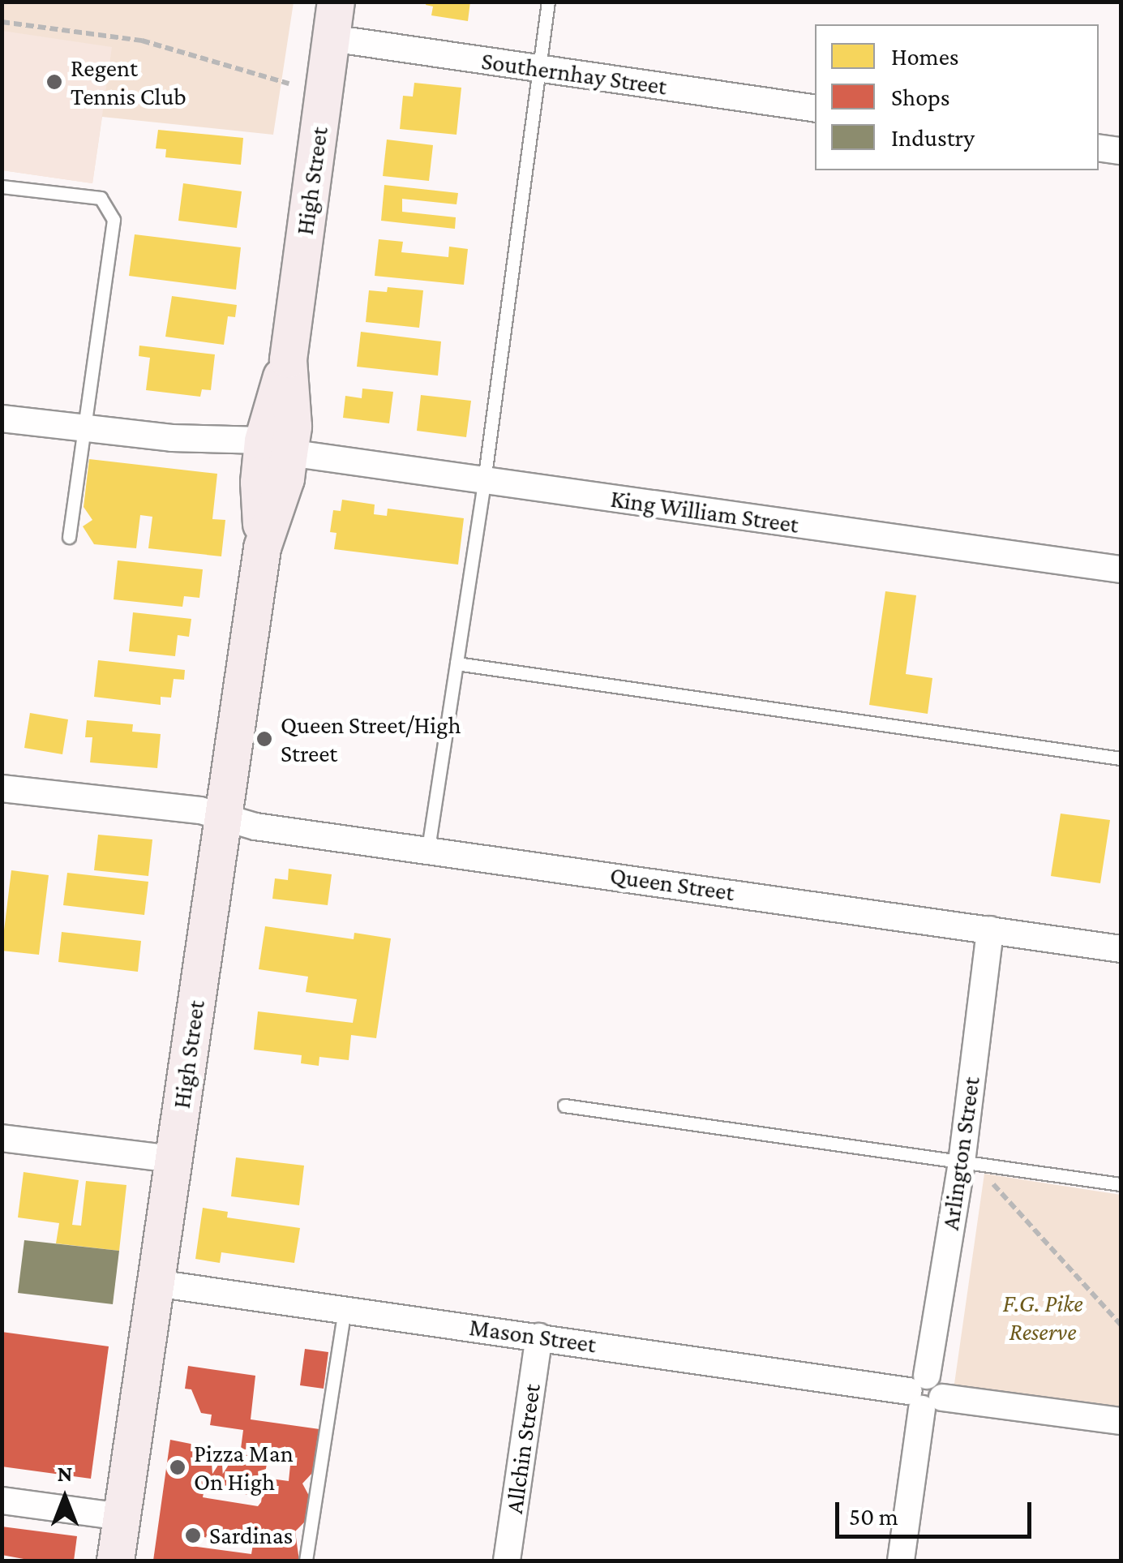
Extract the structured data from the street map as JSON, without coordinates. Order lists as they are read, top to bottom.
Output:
{
  "streets": {
    "main road": ["High Street"],
    "street": [
      "Southernhay Street",
      "King William Street",
      "Queen Street",
      "Arlington Street",
      "Mason Street",
      "Allchin Street"
    ]
  },
  "crossings": [
    ["Southernhay Street", "High Street"],
    ["High Street", "King William Street"],
    ["High Street", "Queen Street"],
    ["High Street", "Mason Street"],
    ["Queen Street", "Arlington Street"],
    ["Arlington Street", "Mason Street"],
    ["Mason Street", "Allchin Street"]
  ],
  "parks": ["F.G. Pike Reserve"],
  "places": [
    "Regent Tennis Club",
    "Queen Street/High Street",
    "Pizza Man On High",
    "Sardinas"
  ],
  "legend": ["Homes", "Shops", "Industry"],
  "scale_bar": "50 m",
  "north": "top"
}
